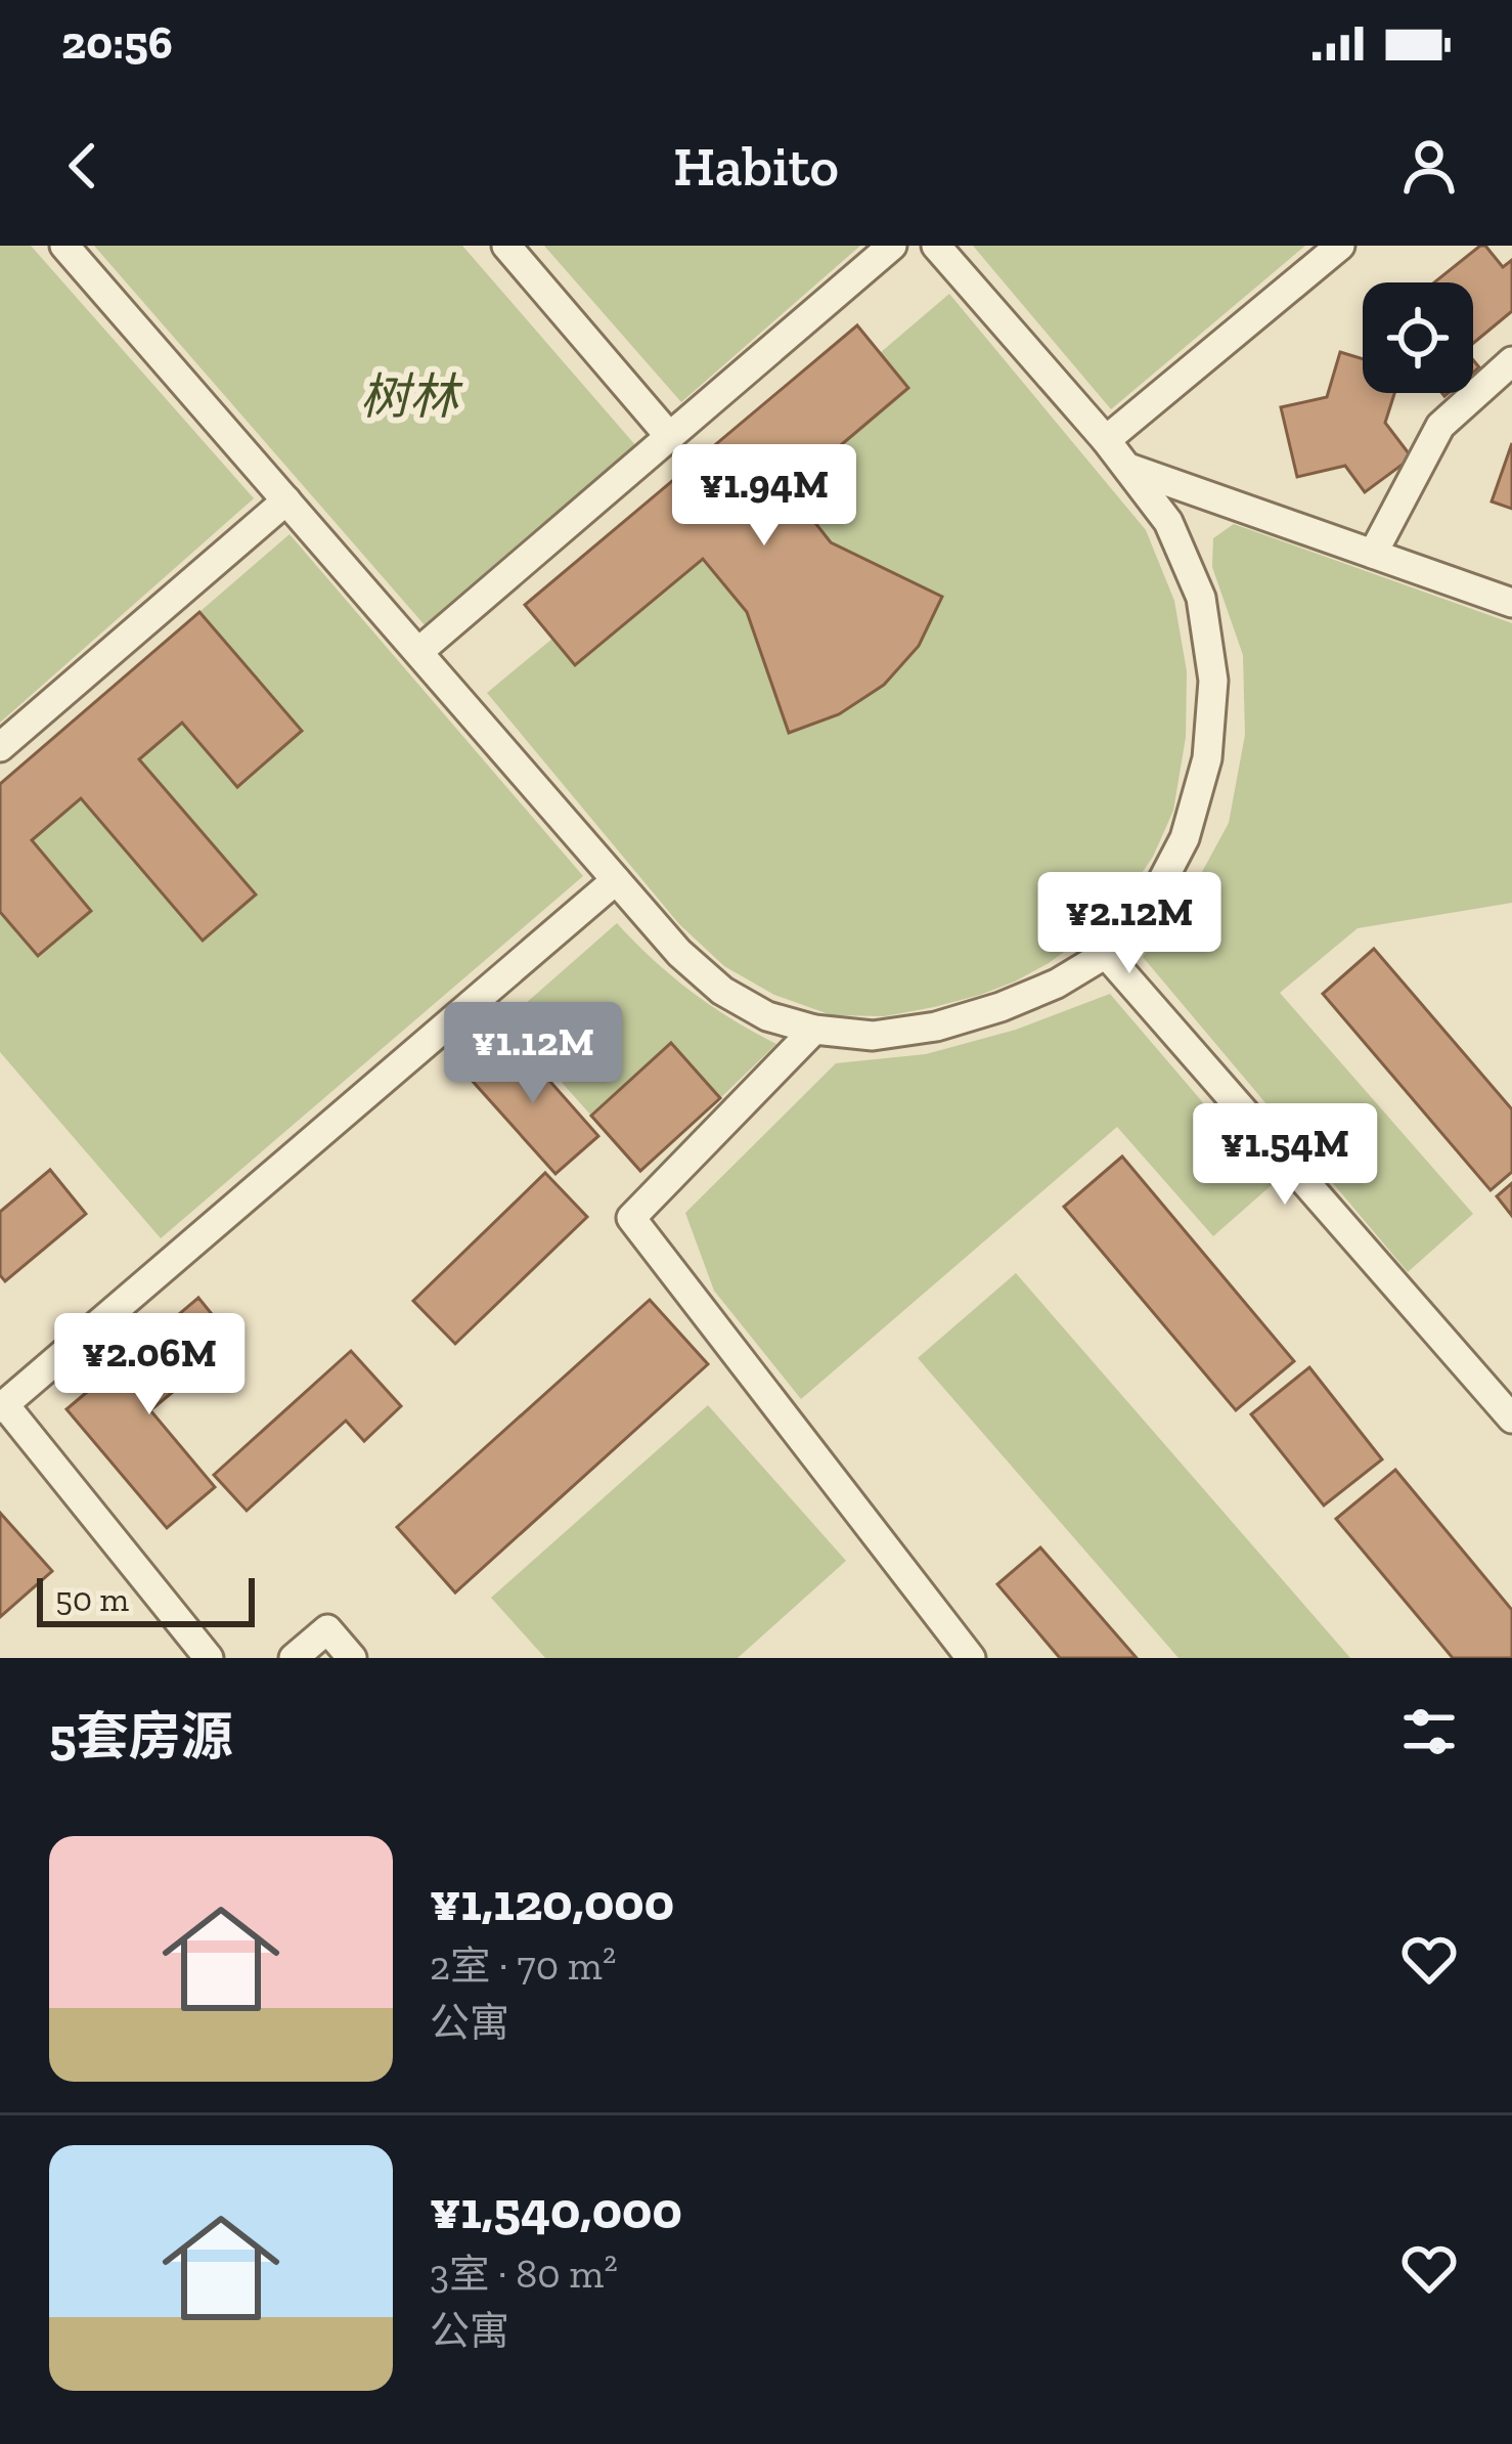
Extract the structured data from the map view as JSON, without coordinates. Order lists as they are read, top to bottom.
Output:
{
  "parks": ["树林"],
  "scale_bar": "50 m",
  "page": {
    "status": "20:56",
    "header": "Habito",
    "price": [
      "¥1.94M",
      "¥2.12M",
      "¥1.12M",
      "¥1.54M",
      "¥2.06M"
    ],
    "scale": "50 m",
    "heading": "5套房源",
    "list": [
      {
        "name": "¥1,120,000",
        "note": "2室 · 70 m² · 公寓"
      },
      {
        "name": "¥1,540,000",
        "note": "3室 · 80 m² · 公寓"
      }
    ]
  }
}
